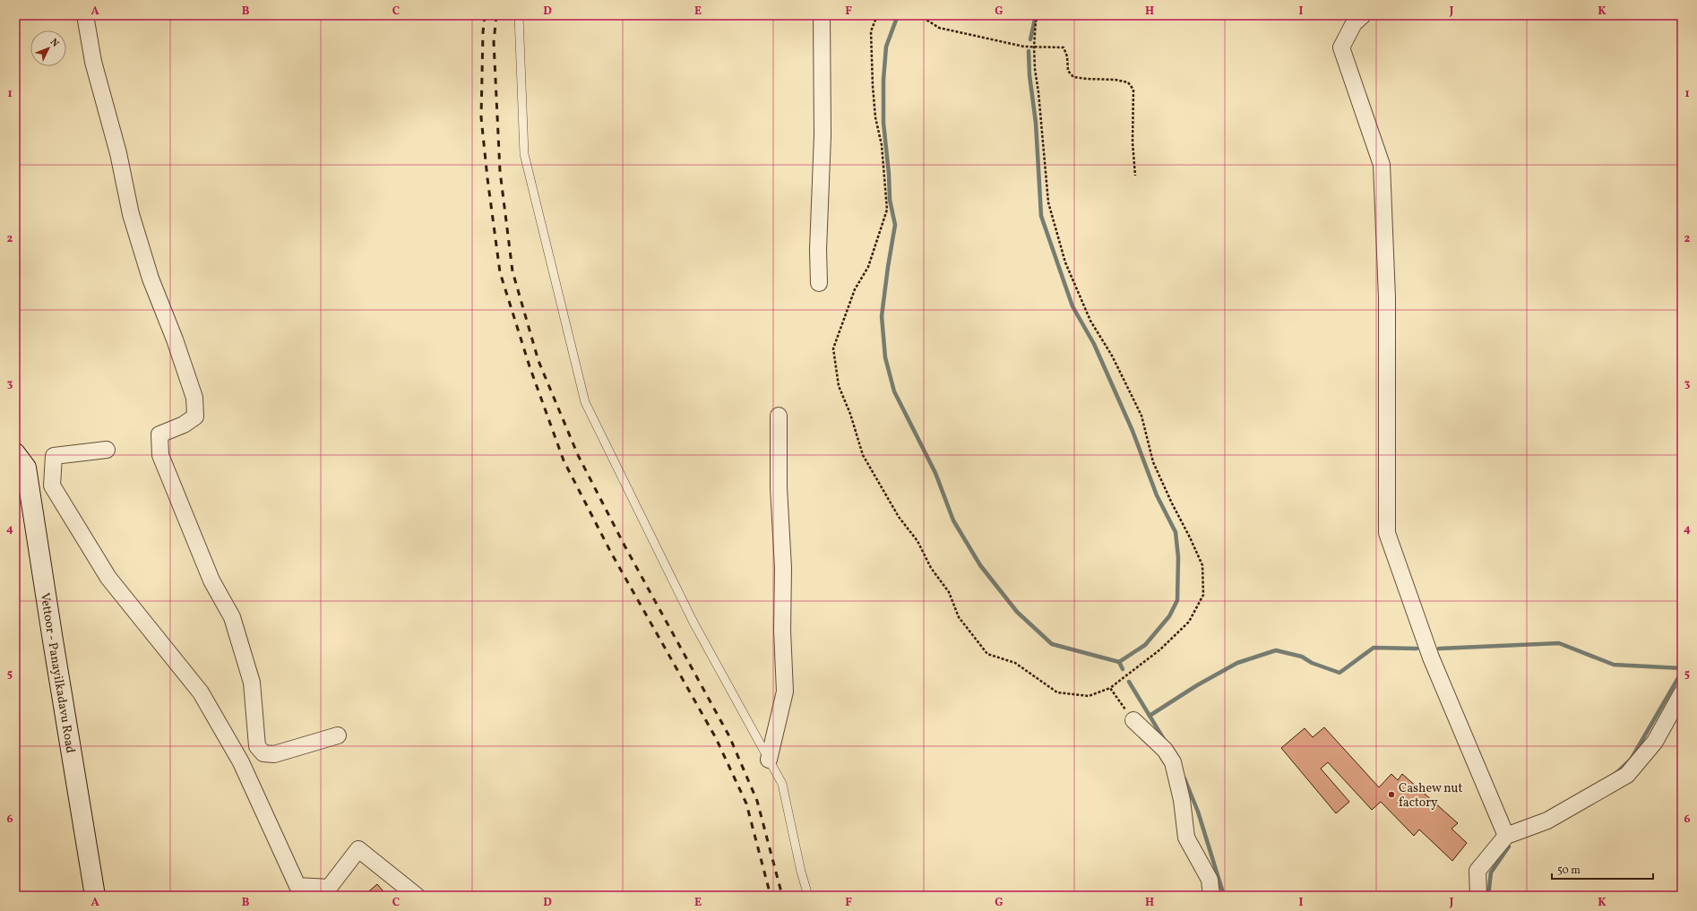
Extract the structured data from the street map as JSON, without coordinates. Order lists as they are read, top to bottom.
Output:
{
  "streets": {
    "main road": ["Vettoor - Panayilkadavu Road"]
  },
  "places": ["Cashew nut factory"],
  "scale_bar": "50 m",
  "north": "top right",
  "grid": {
    "columns": [
      "A",
      "B",
      "C",
      "D",
      "E",
      "F",
      "G",
      "H",
      "I",
      "J",
      "K"
    ],
    "rows": [
      "1",
      "2",
      "3",
      "4",
      "5",
      "6"
    ]
  }
}
